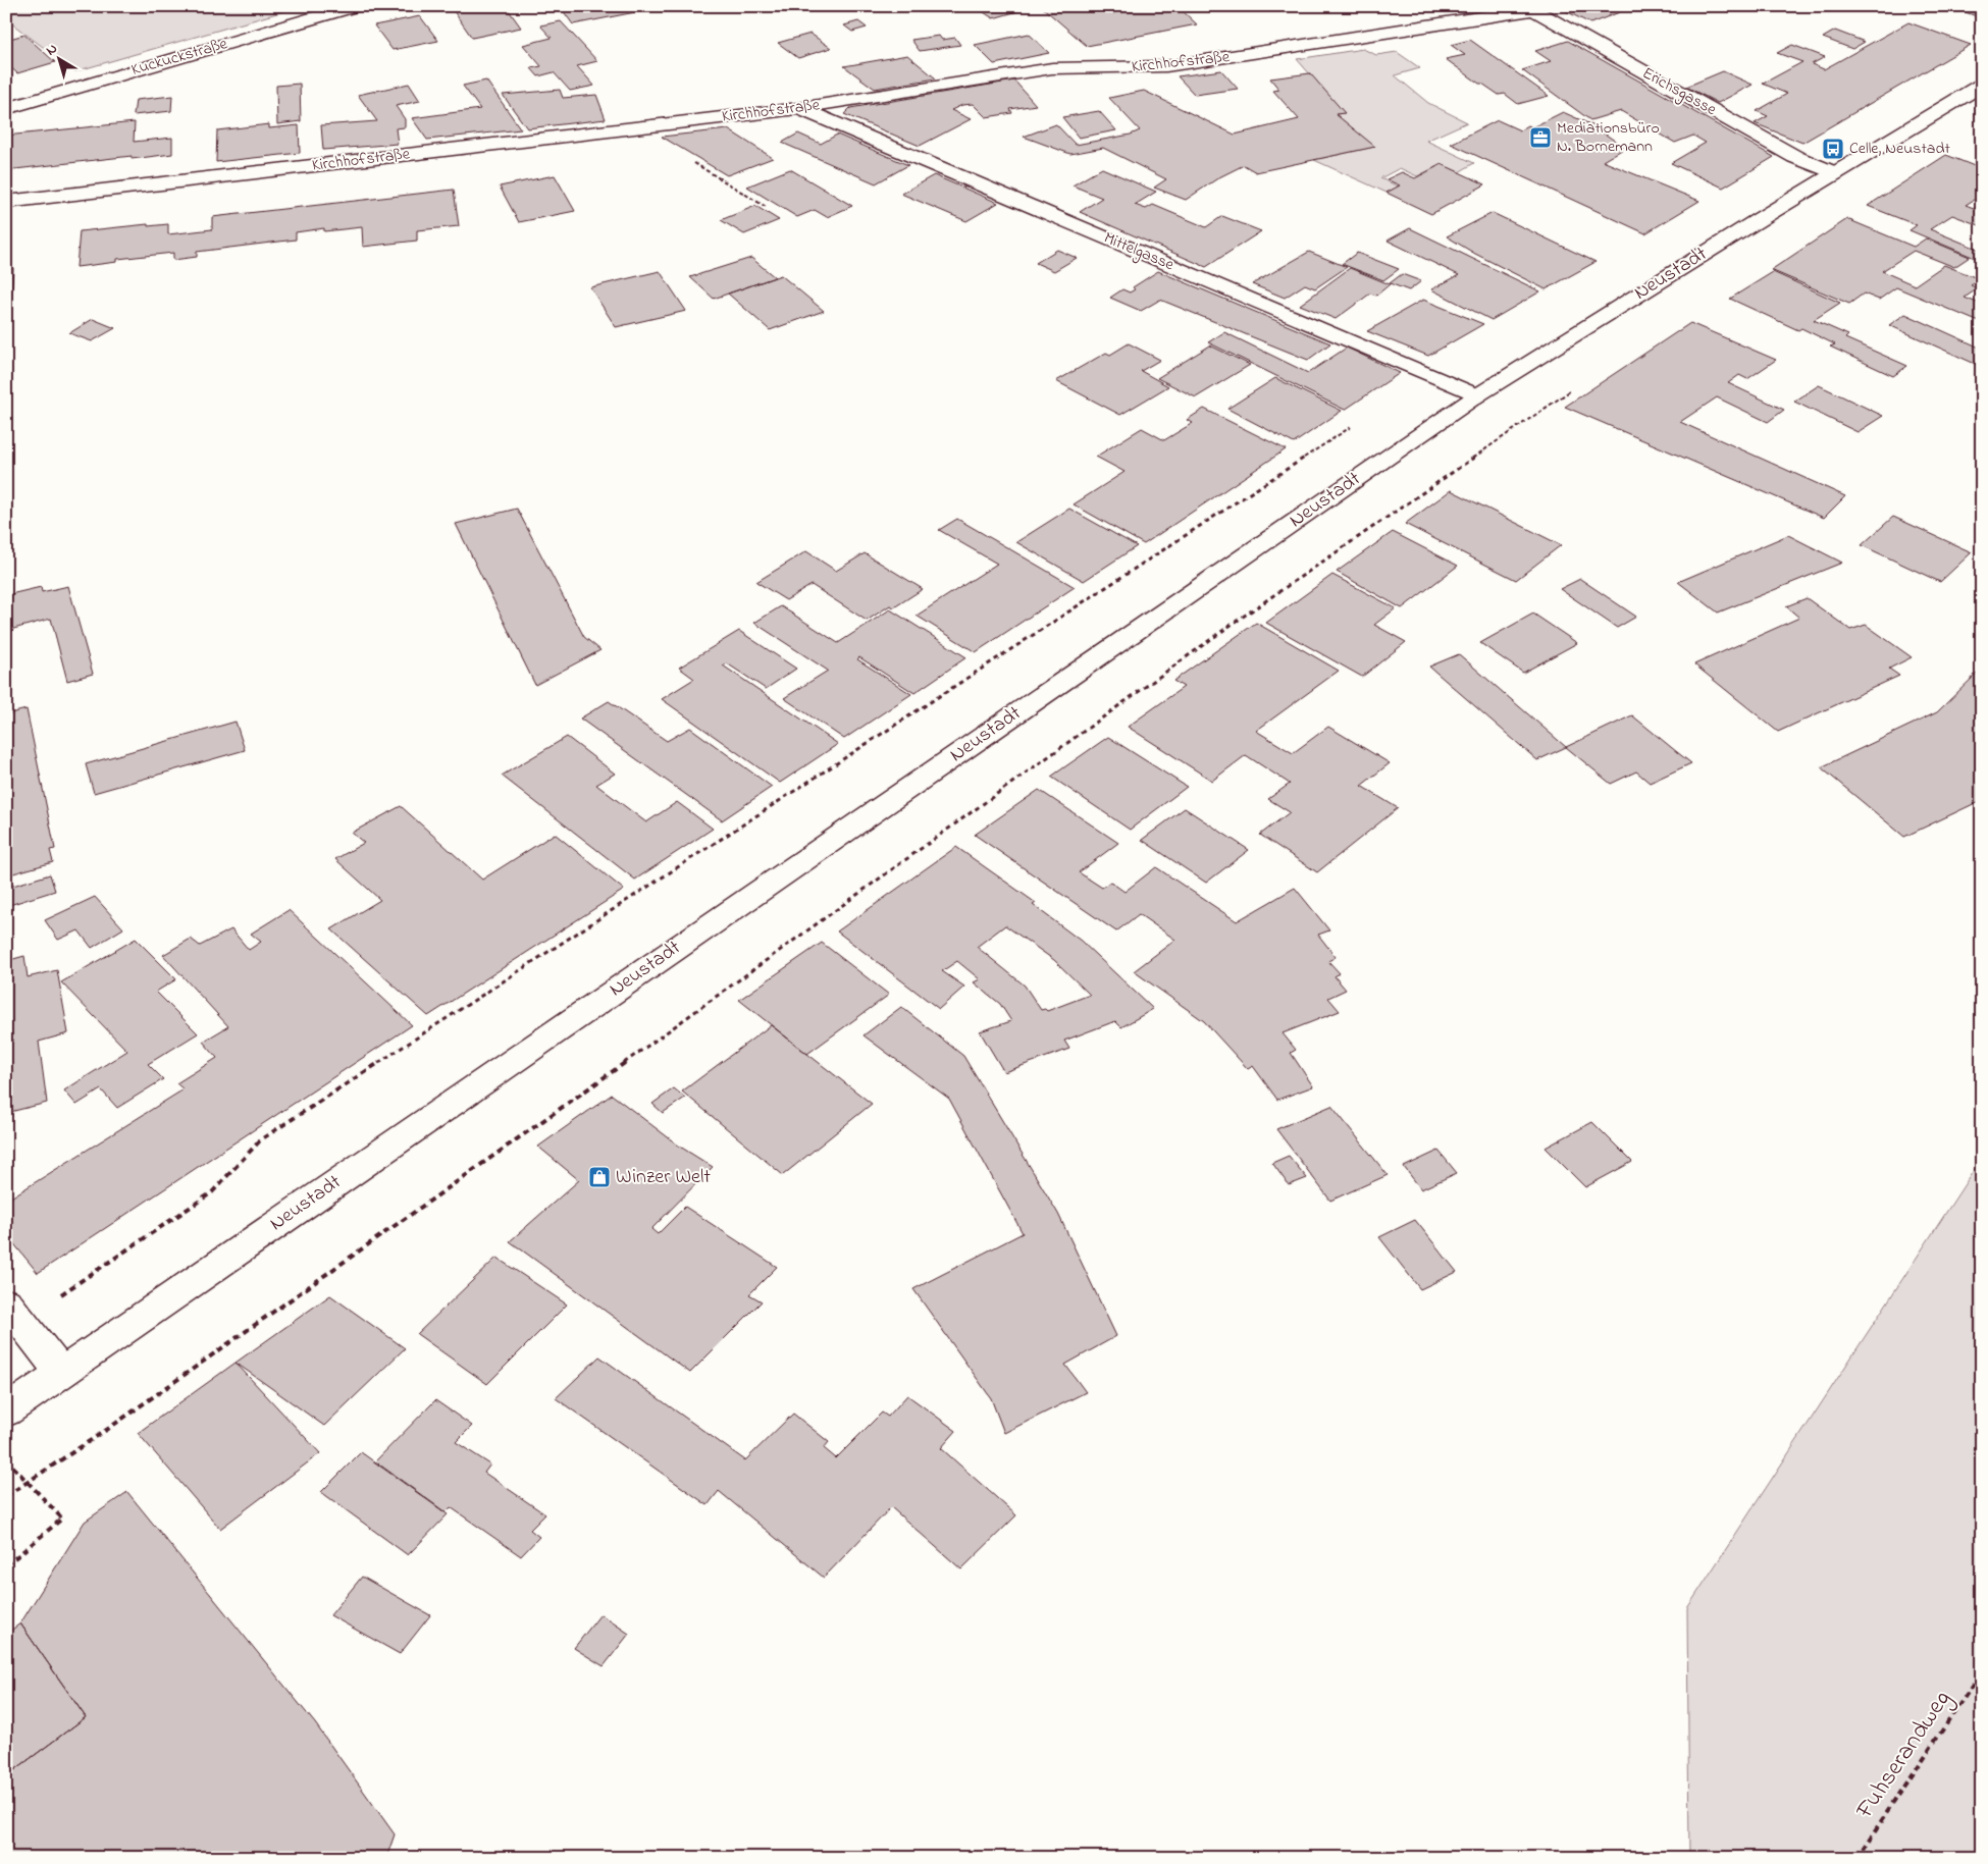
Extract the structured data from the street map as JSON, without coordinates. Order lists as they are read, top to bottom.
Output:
{
  "streets": {
    "street": [
      "Kuckuckstraße",
      "Kirchhofstraße",
      "Erichsgasse",
      "Mittelgasse",
      "Neustadt"
    ],
    "path": ["Fuhserandweg"]
  },
  "crossings": [
    ["Kirchhofstraße", "Erichsgasse"],
    ["Kirchhofstraße", "Mittelgasse"],
    ["Erichsgasse", "Neustadt"],
    ["Mittelgasse", "Neustadt"]
  ],
  "places": {
    "office": ["Mediationsbüro N. Bornemann"],
    "bus stop": ["Celle, Neustadt"],
    "shop": ["Winzer Welt"]
  },
  "north": "top left"
}
